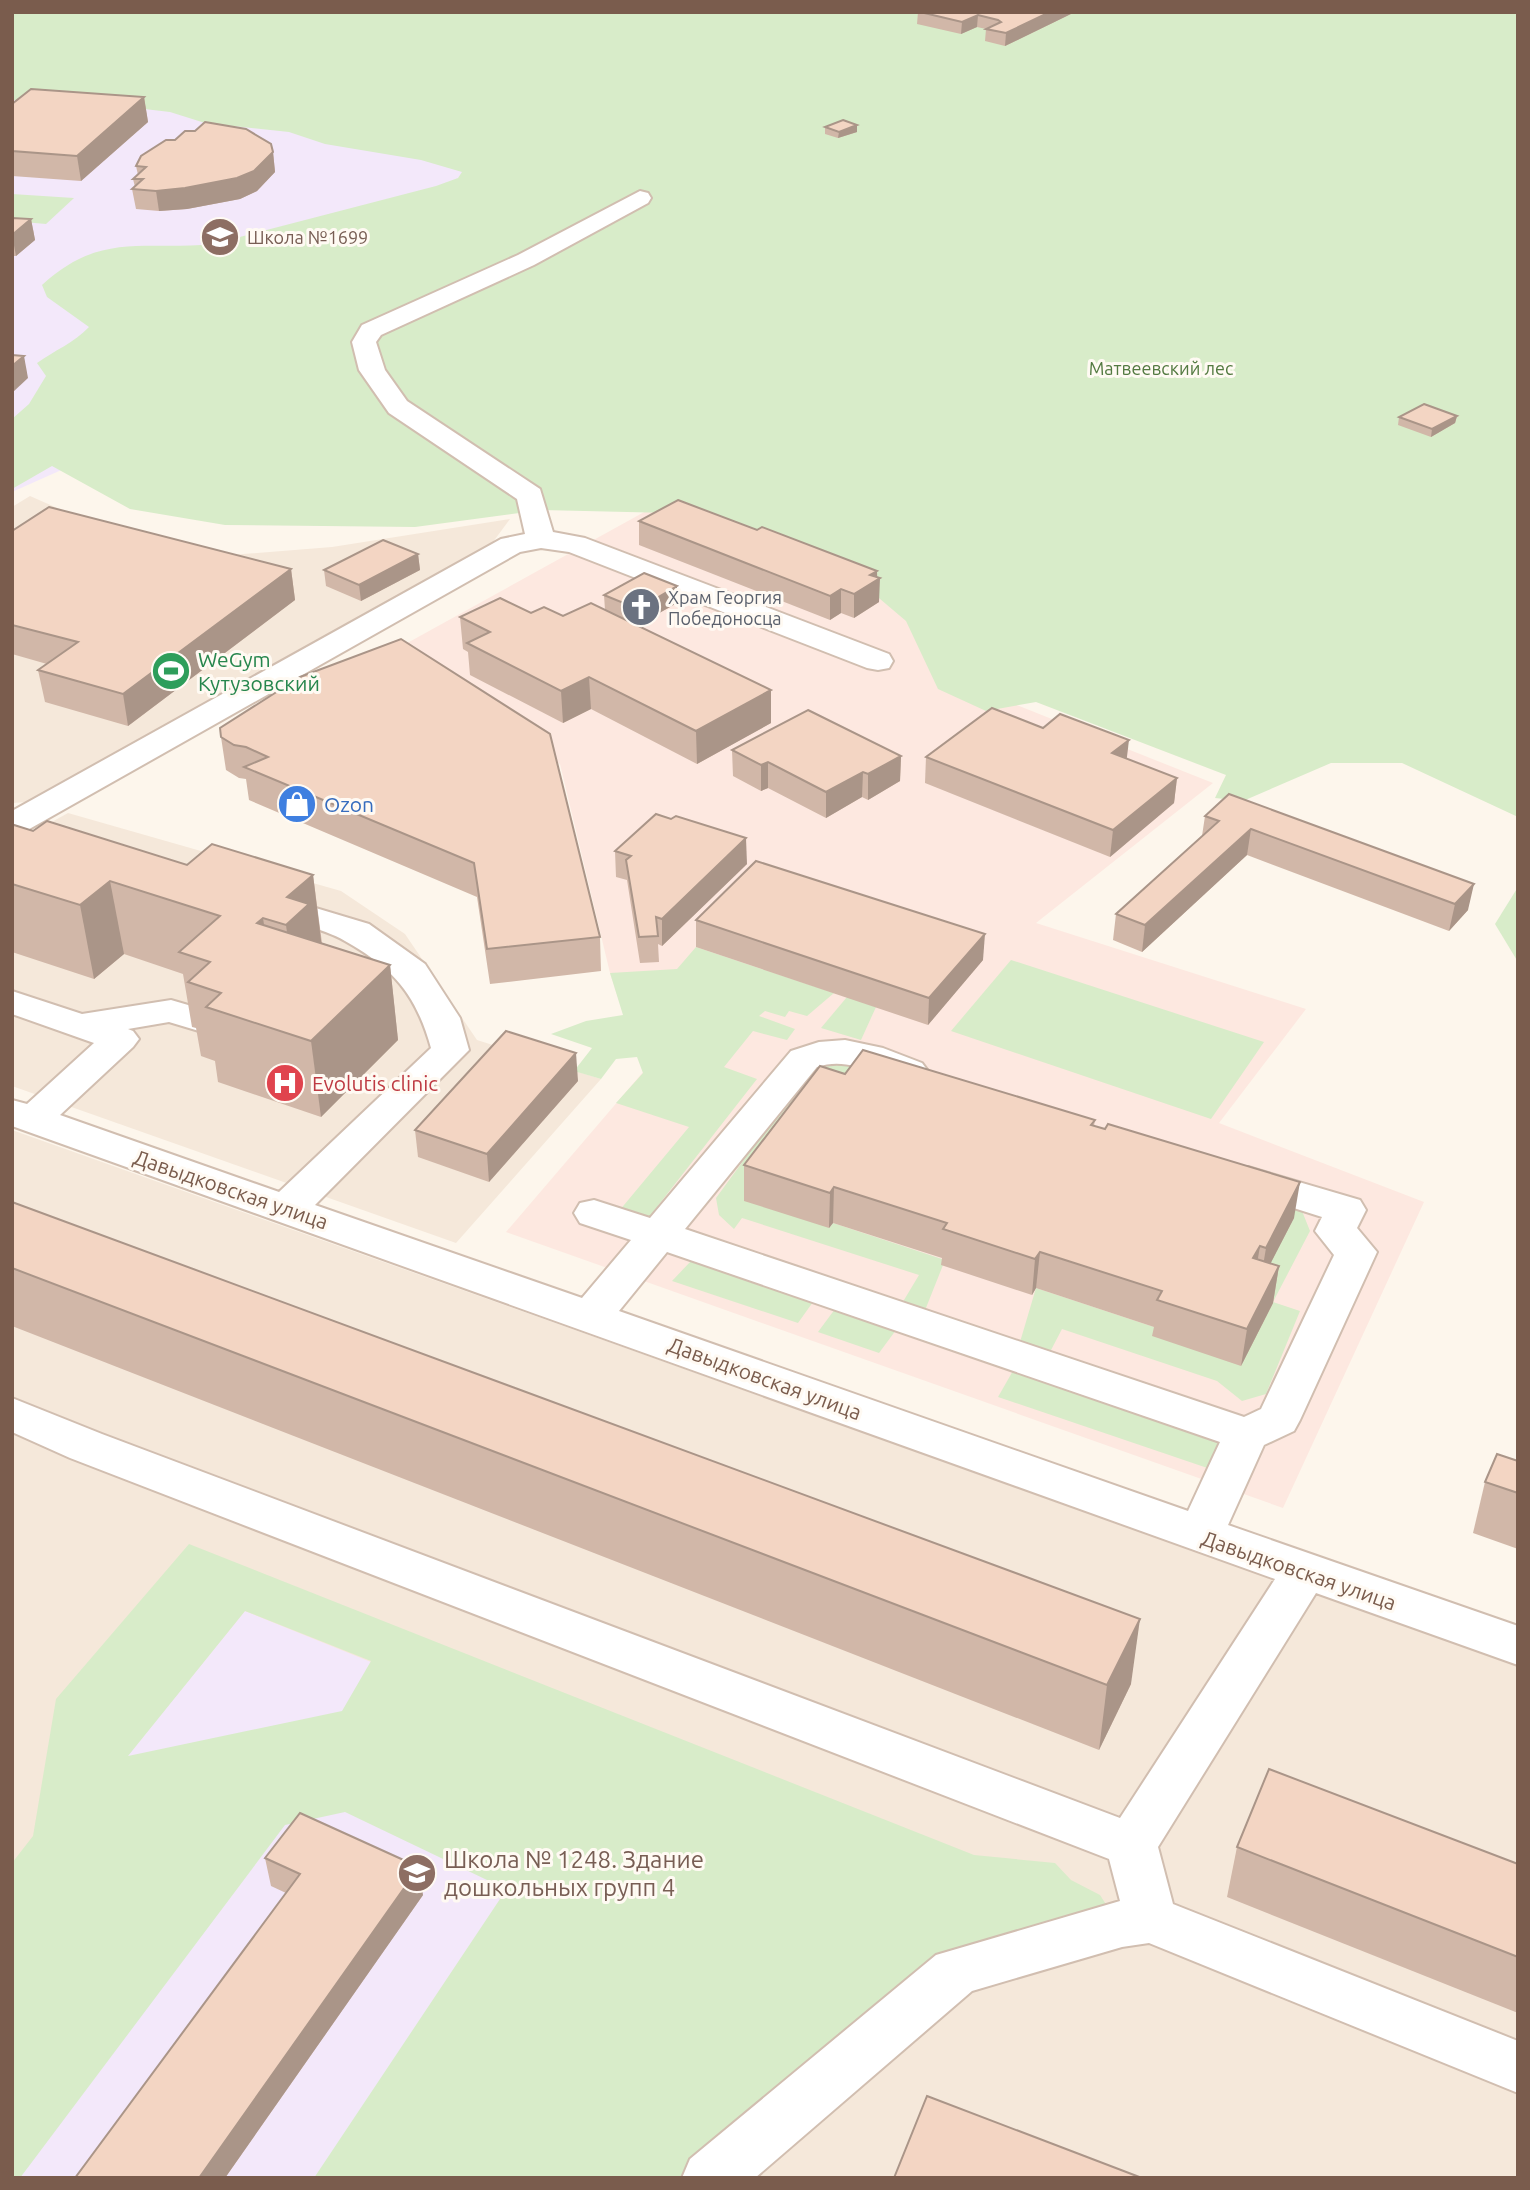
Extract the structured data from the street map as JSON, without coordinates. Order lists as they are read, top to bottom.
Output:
{
  "streets": {
    "street": ["Давыдковская улица"]
  },
  "parks": ["Матвеевский лес"],
  "places": {
    "school or university": ["Школа №1699", "Школа № 1248. Здание дошкольных групп 4"],
    "church": ["Храм Георгия Победоносца"],
    "sports": ["WeGym Кутузовский"],
    "shop": ["Ozon"],
    "hospital": ["Evolutis clinic"]
  }
}
